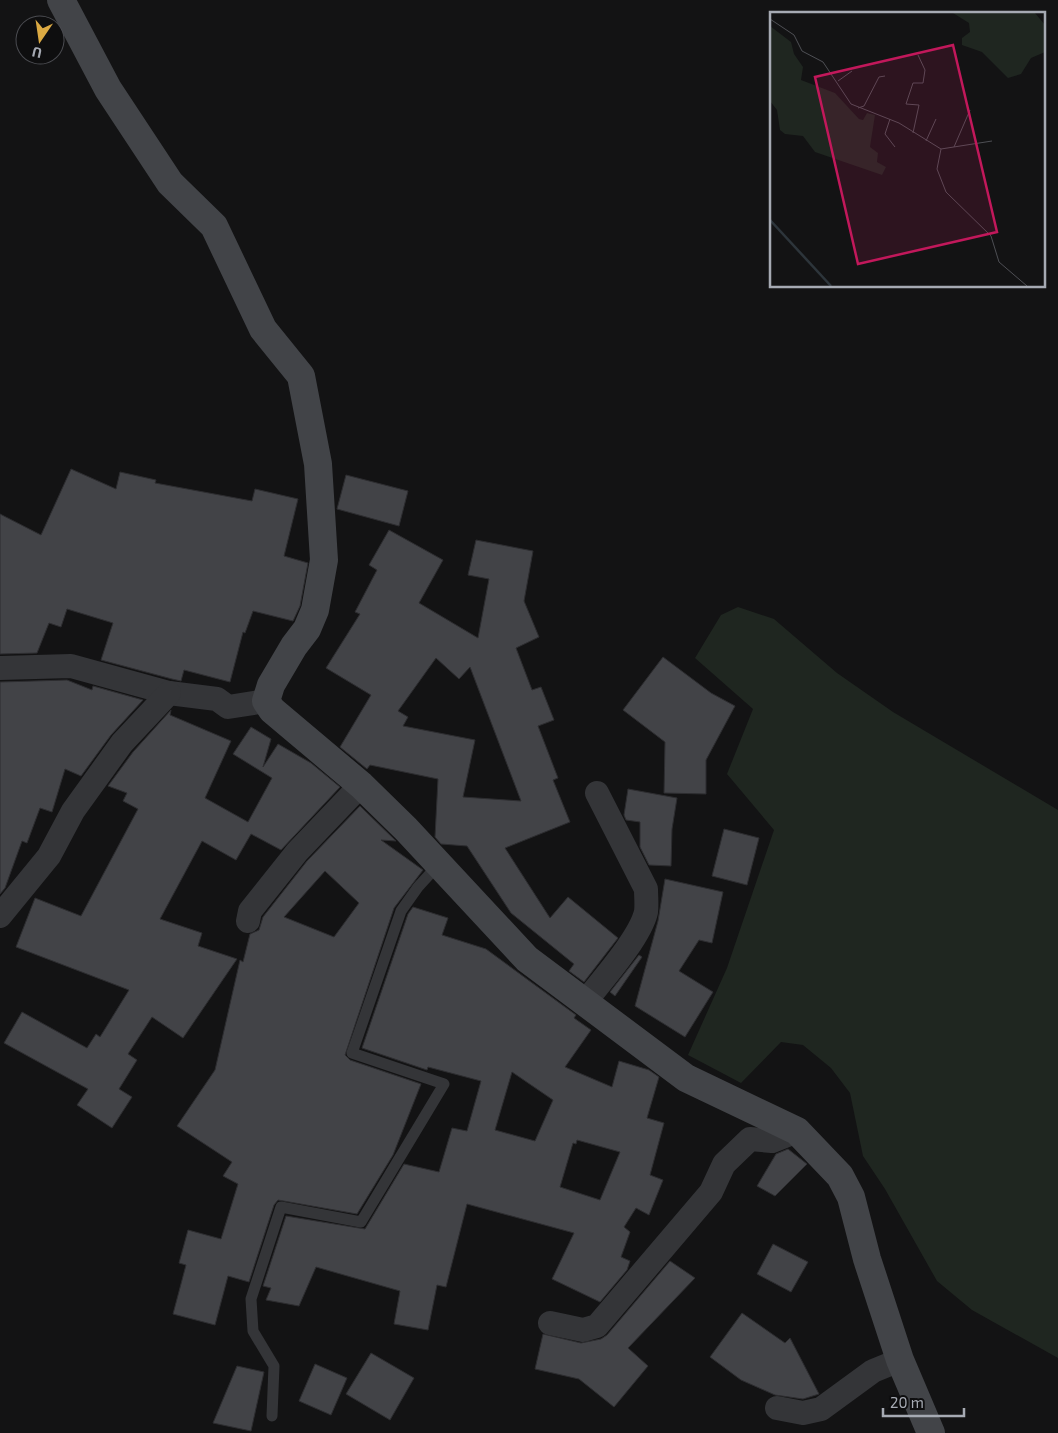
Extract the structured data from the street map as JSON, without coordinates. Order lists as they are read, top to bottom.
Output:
{
  "scale_bar": "20 m",
  "north": "bottom"
}
